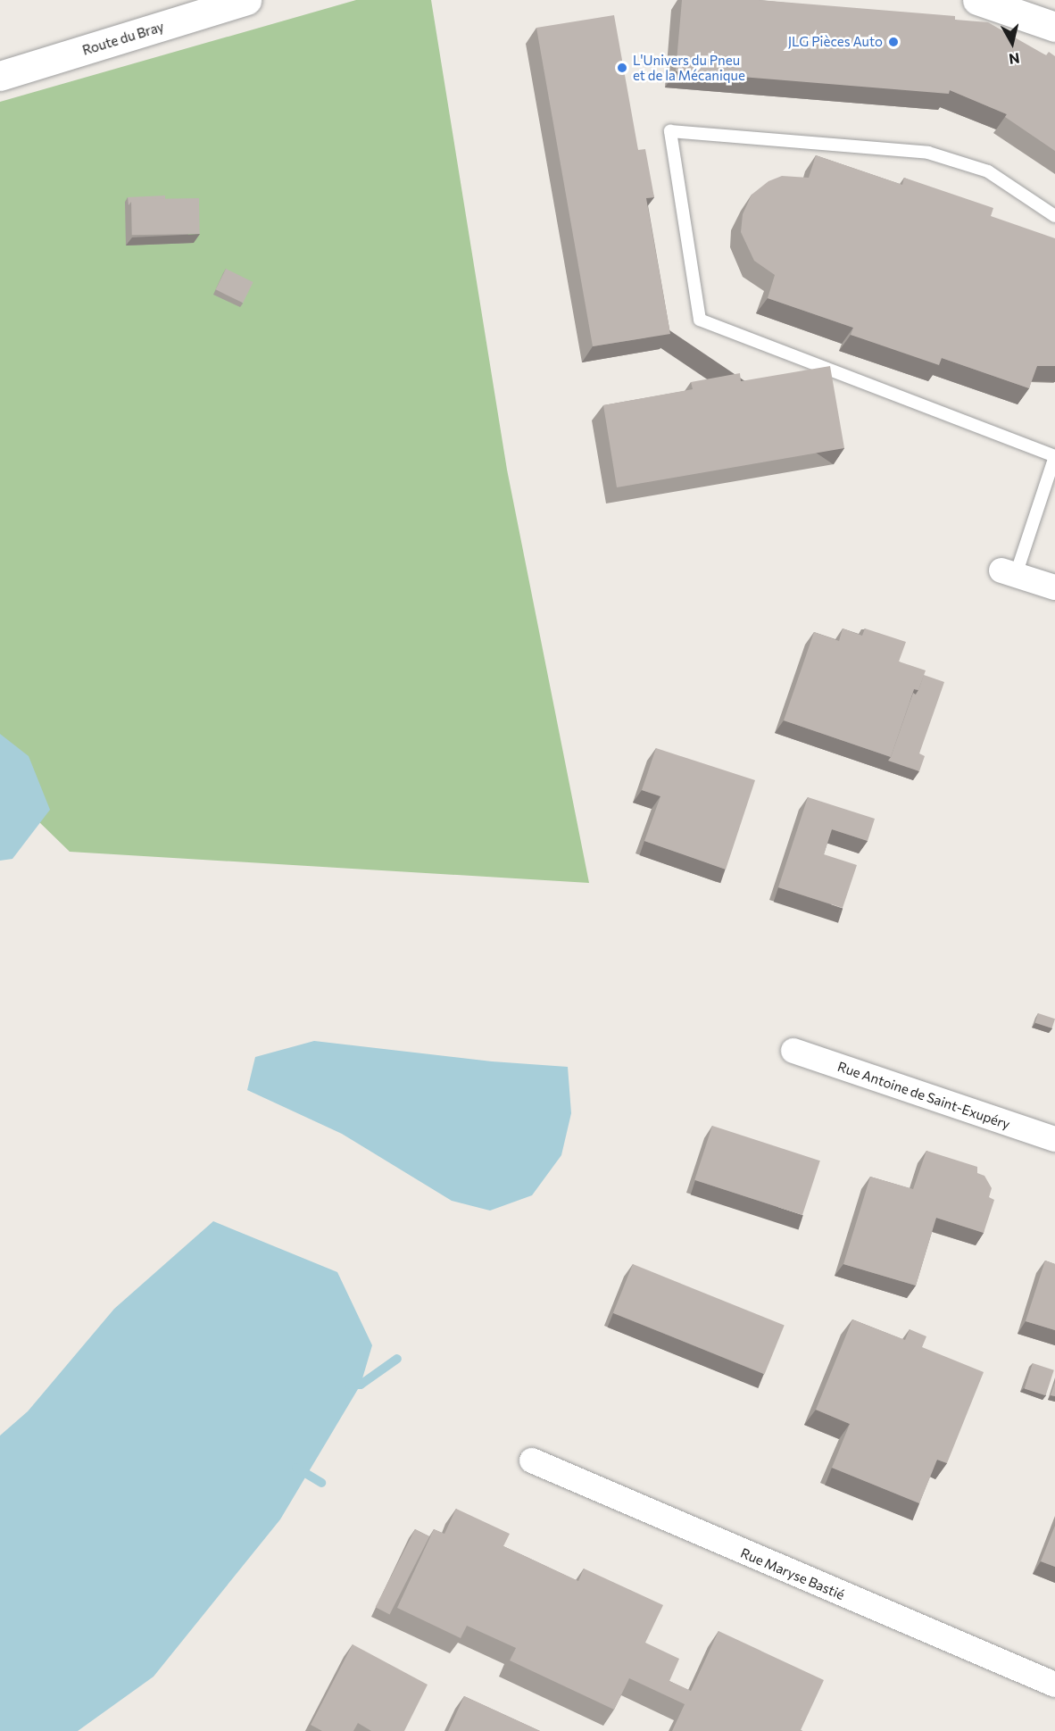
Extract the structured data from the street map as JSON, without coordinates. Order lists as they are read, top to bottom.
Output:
{
  "streets": {
    "street": ["Route du Bray", "Rue Antoine de Saint-Exupéry", "Rue Maryse Bastié"]
  },
  "places": ["JLG Pièces Auto", "L'Univers du Pneu et de la Mécanique"],
  "north": "bottom"
}
